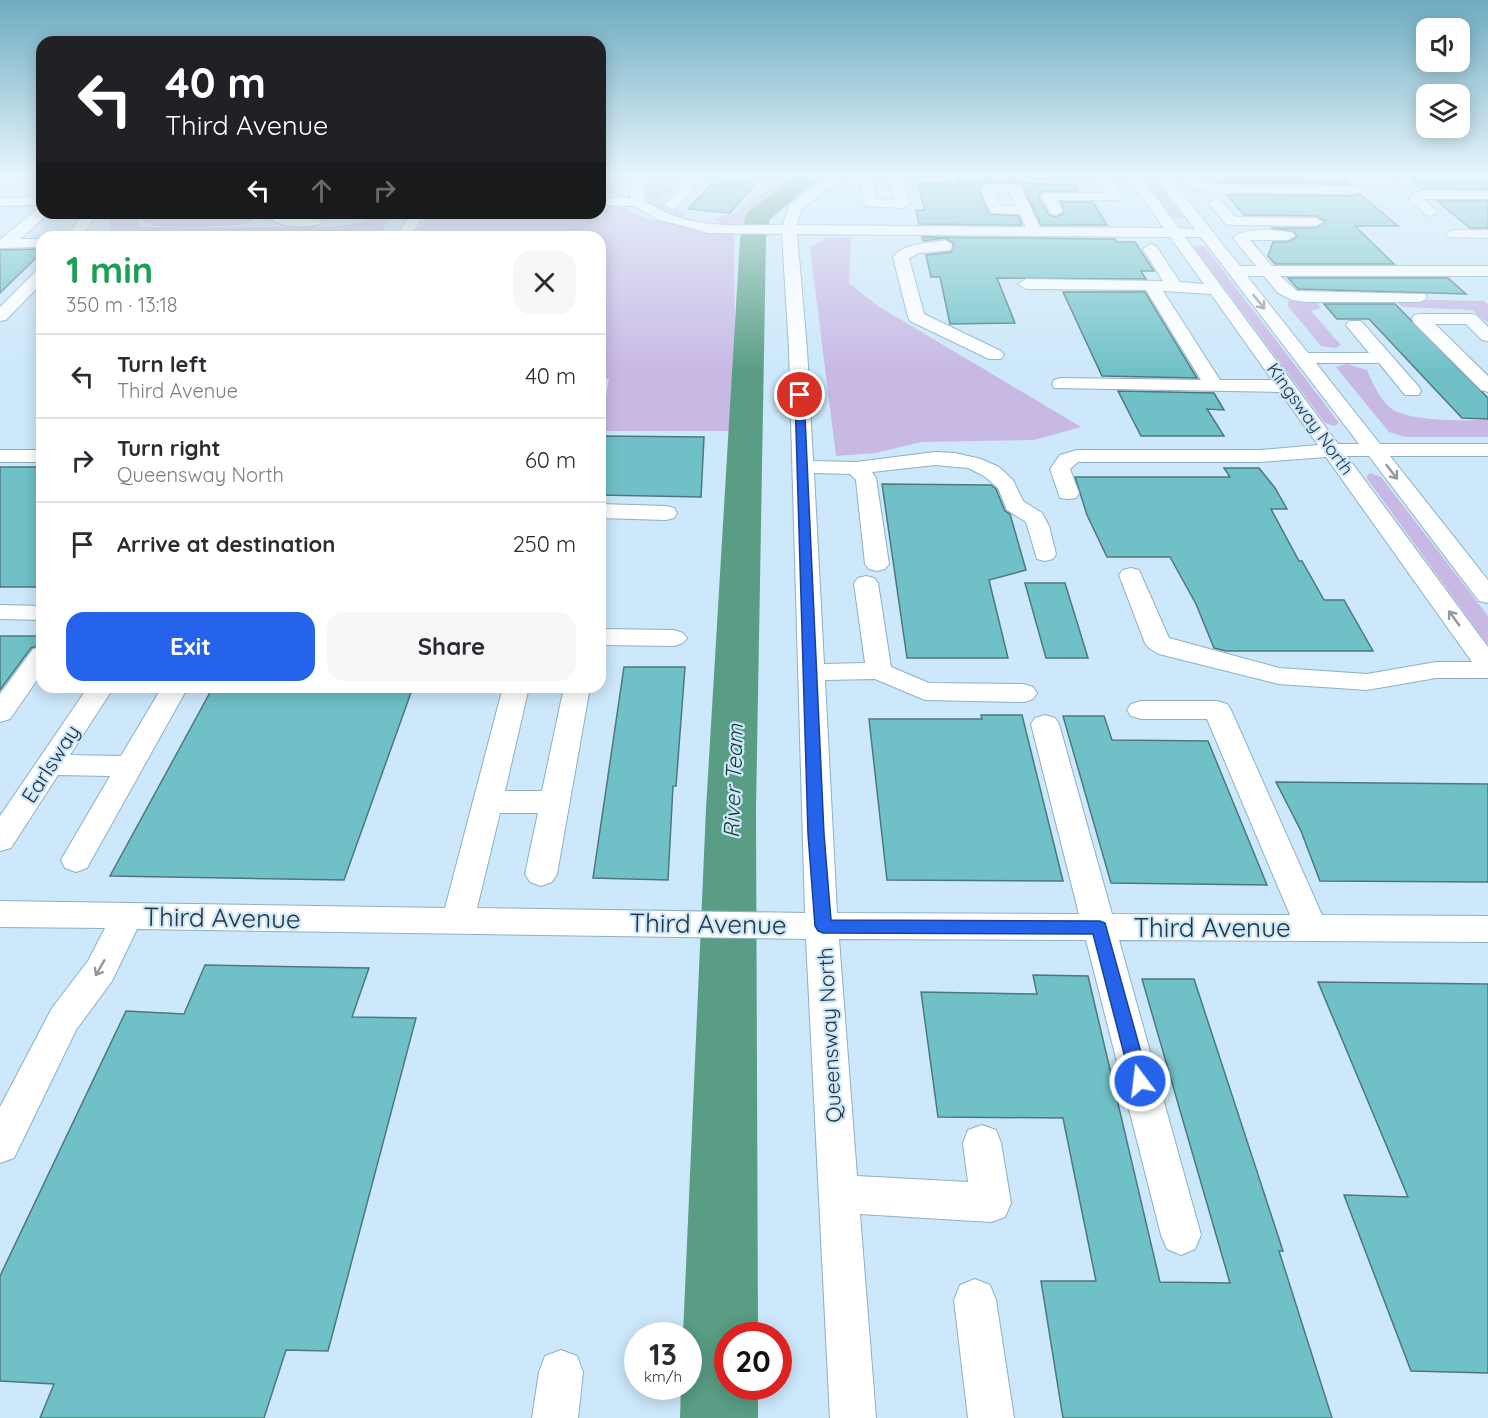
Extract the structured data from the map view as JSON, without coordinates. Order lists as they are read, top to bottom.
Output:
{
  "streets": {
    "street": [
      "Kingsway North",
      "Earlsway",
      "Third Avenue",
      "Queensway North"
    ]
  },
  "crossings": [
    ["Third Avenue", "Queensway North"]
  ],
  "water": ["River Team"],
  "page": {
    "turn": ["40 m", "Third Avenue"],
    "heading": ["1 min", "350 m · 13:18"],
    "list": [
      {
        "name": "Turn left",
        "note": "Third Avenue",
        "value": "40 m"
      },
      {
        "name": "Turn right",
        "note": "Queensway North",
        "value": "60 m"
      },
      {
        "name": "Arrive at destination",
        "value": "250 m"
      }
    ],
    "buttons": ["Exit", "Share"],
    "speed": "13 km/h",
    "limit": "20"
  }
}
